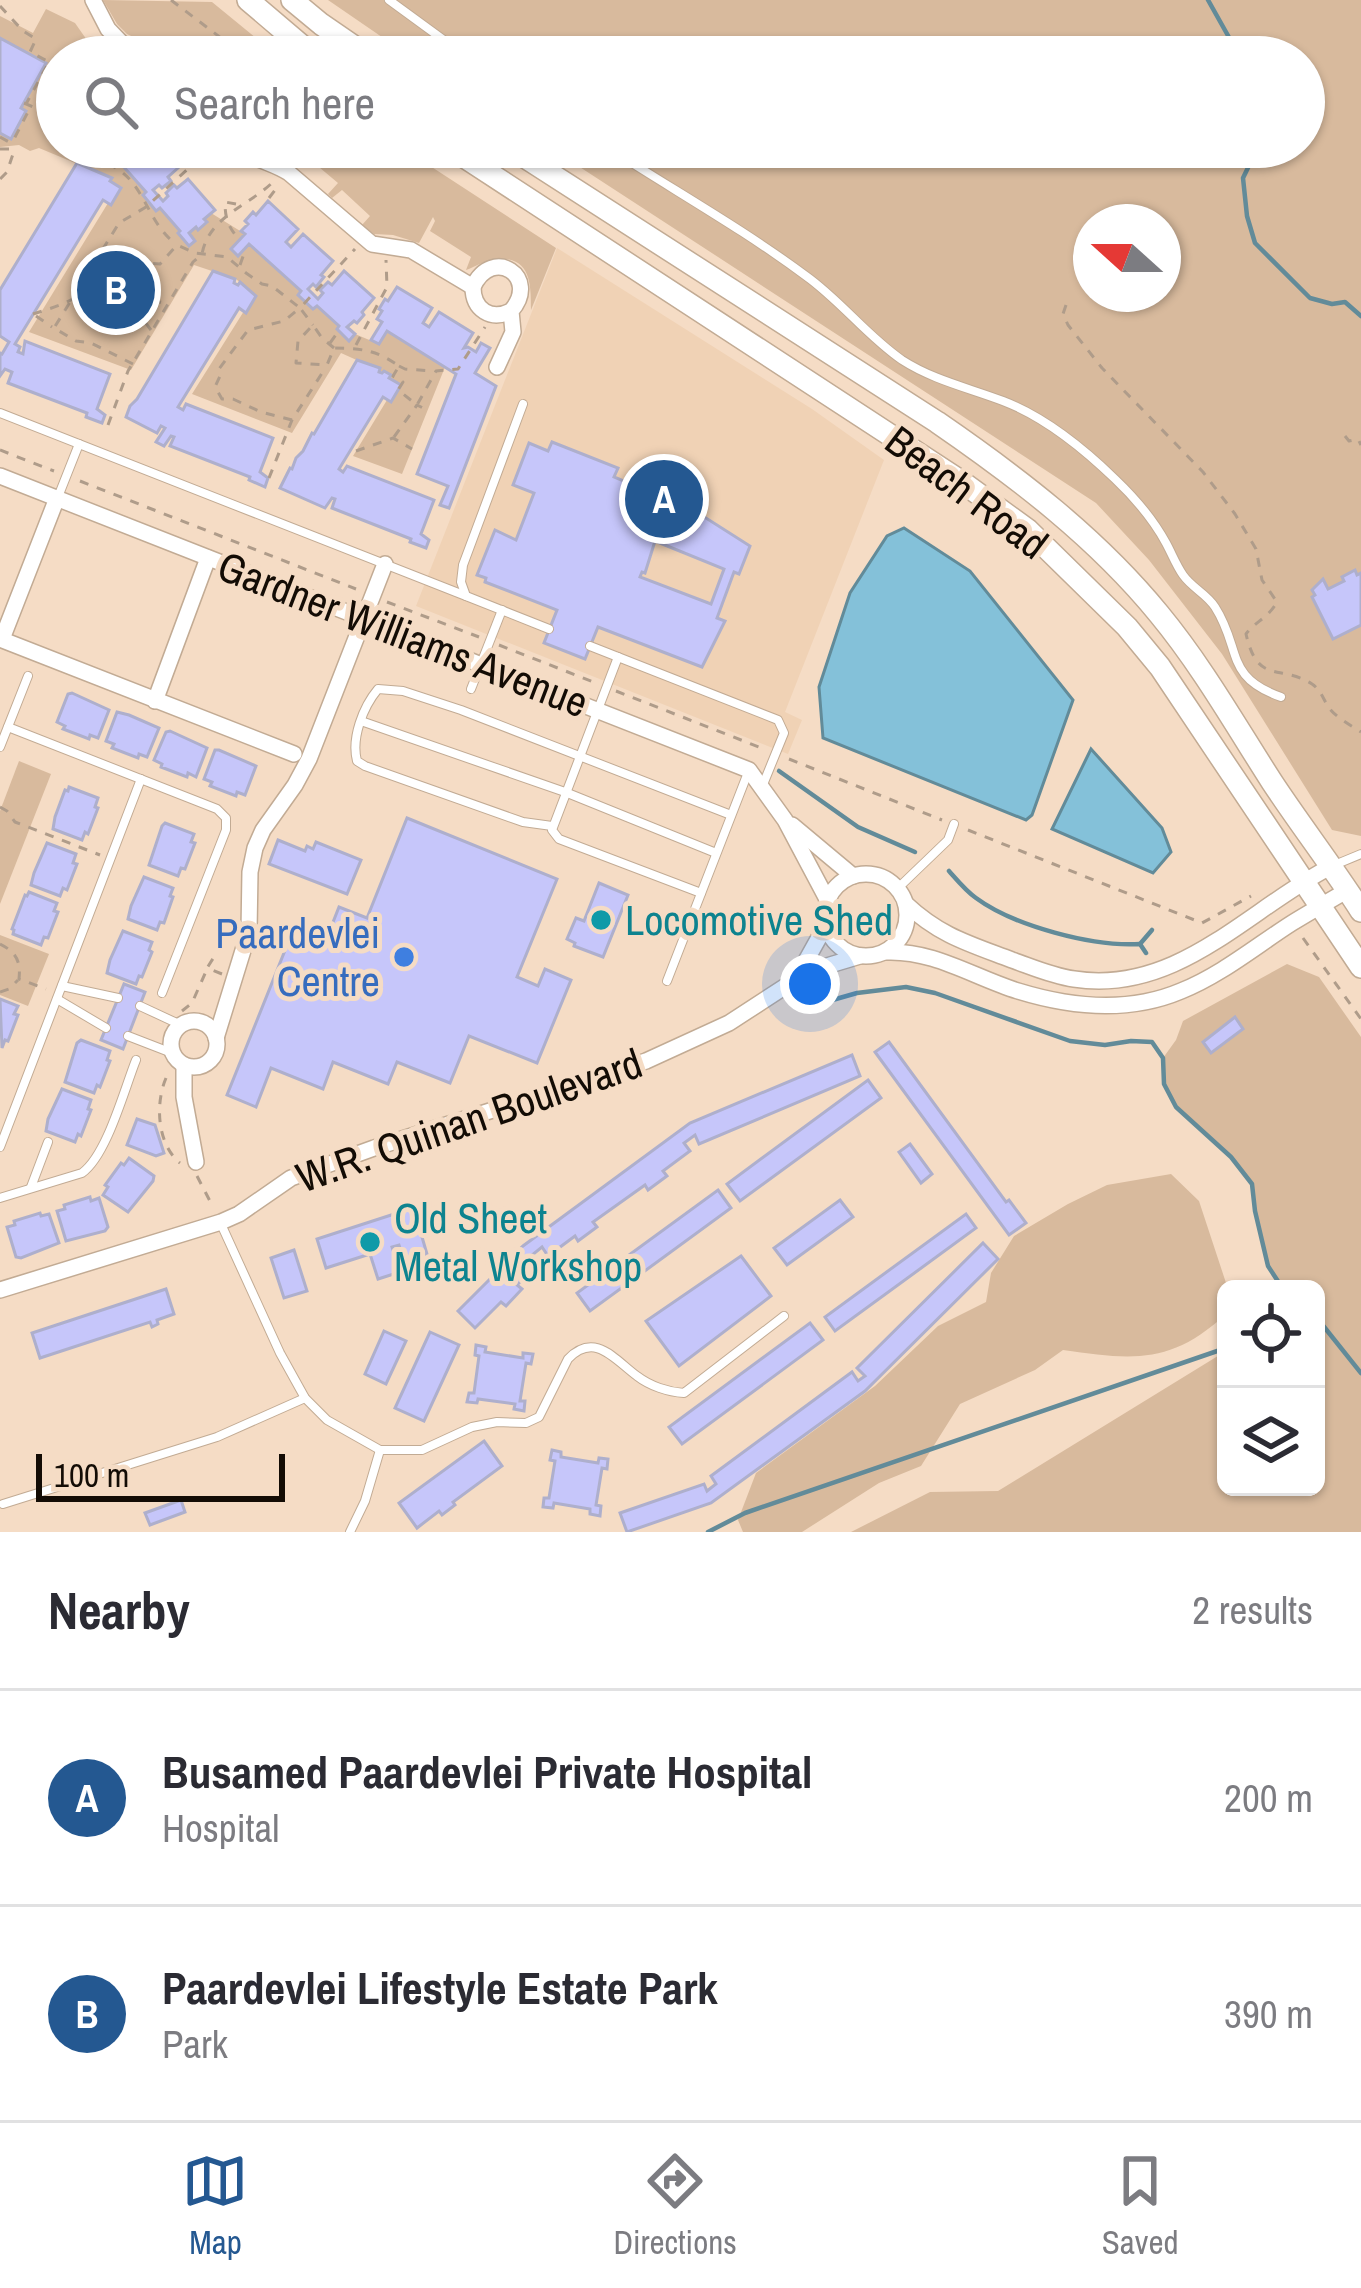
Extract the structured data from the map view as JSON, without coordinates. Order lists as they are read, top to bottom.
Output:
{
  "streets": {
    "main road": ["Beach Road"],
    "street": ["Gardner Williams Avenue", "W.R. Quinan Boulevard"]
  },
  "crossings": [
    ["Beach Road", "W.R. Quinan Boulevard"]
  ],
  "places": ["Locomotive Shed", "Paardevlei Centre", "Old Sheet Metal Workshop"],
  "scale_bar": "100 m",
  "north": "left",
  "page": {
    "search": "Search here",
    "pins": ["B", "A"],
    "scale": "100 m",
    "heading": ["Nearby", "2 results"],
    "list": [
      {
        "mark": "A",
        "name": "Busamed Paardevlei Private Hospital",
        "note": "Hospital",
        "value": "200 m"
      },
      {
        "mark": "B",
        "name": "Paardevlei Lifestyle Estate Park",
        "note": "Park",
        "value": "390 m"
      }
    ],
    "nav": ["Map", "Directions", "Saved"]
  }
}
